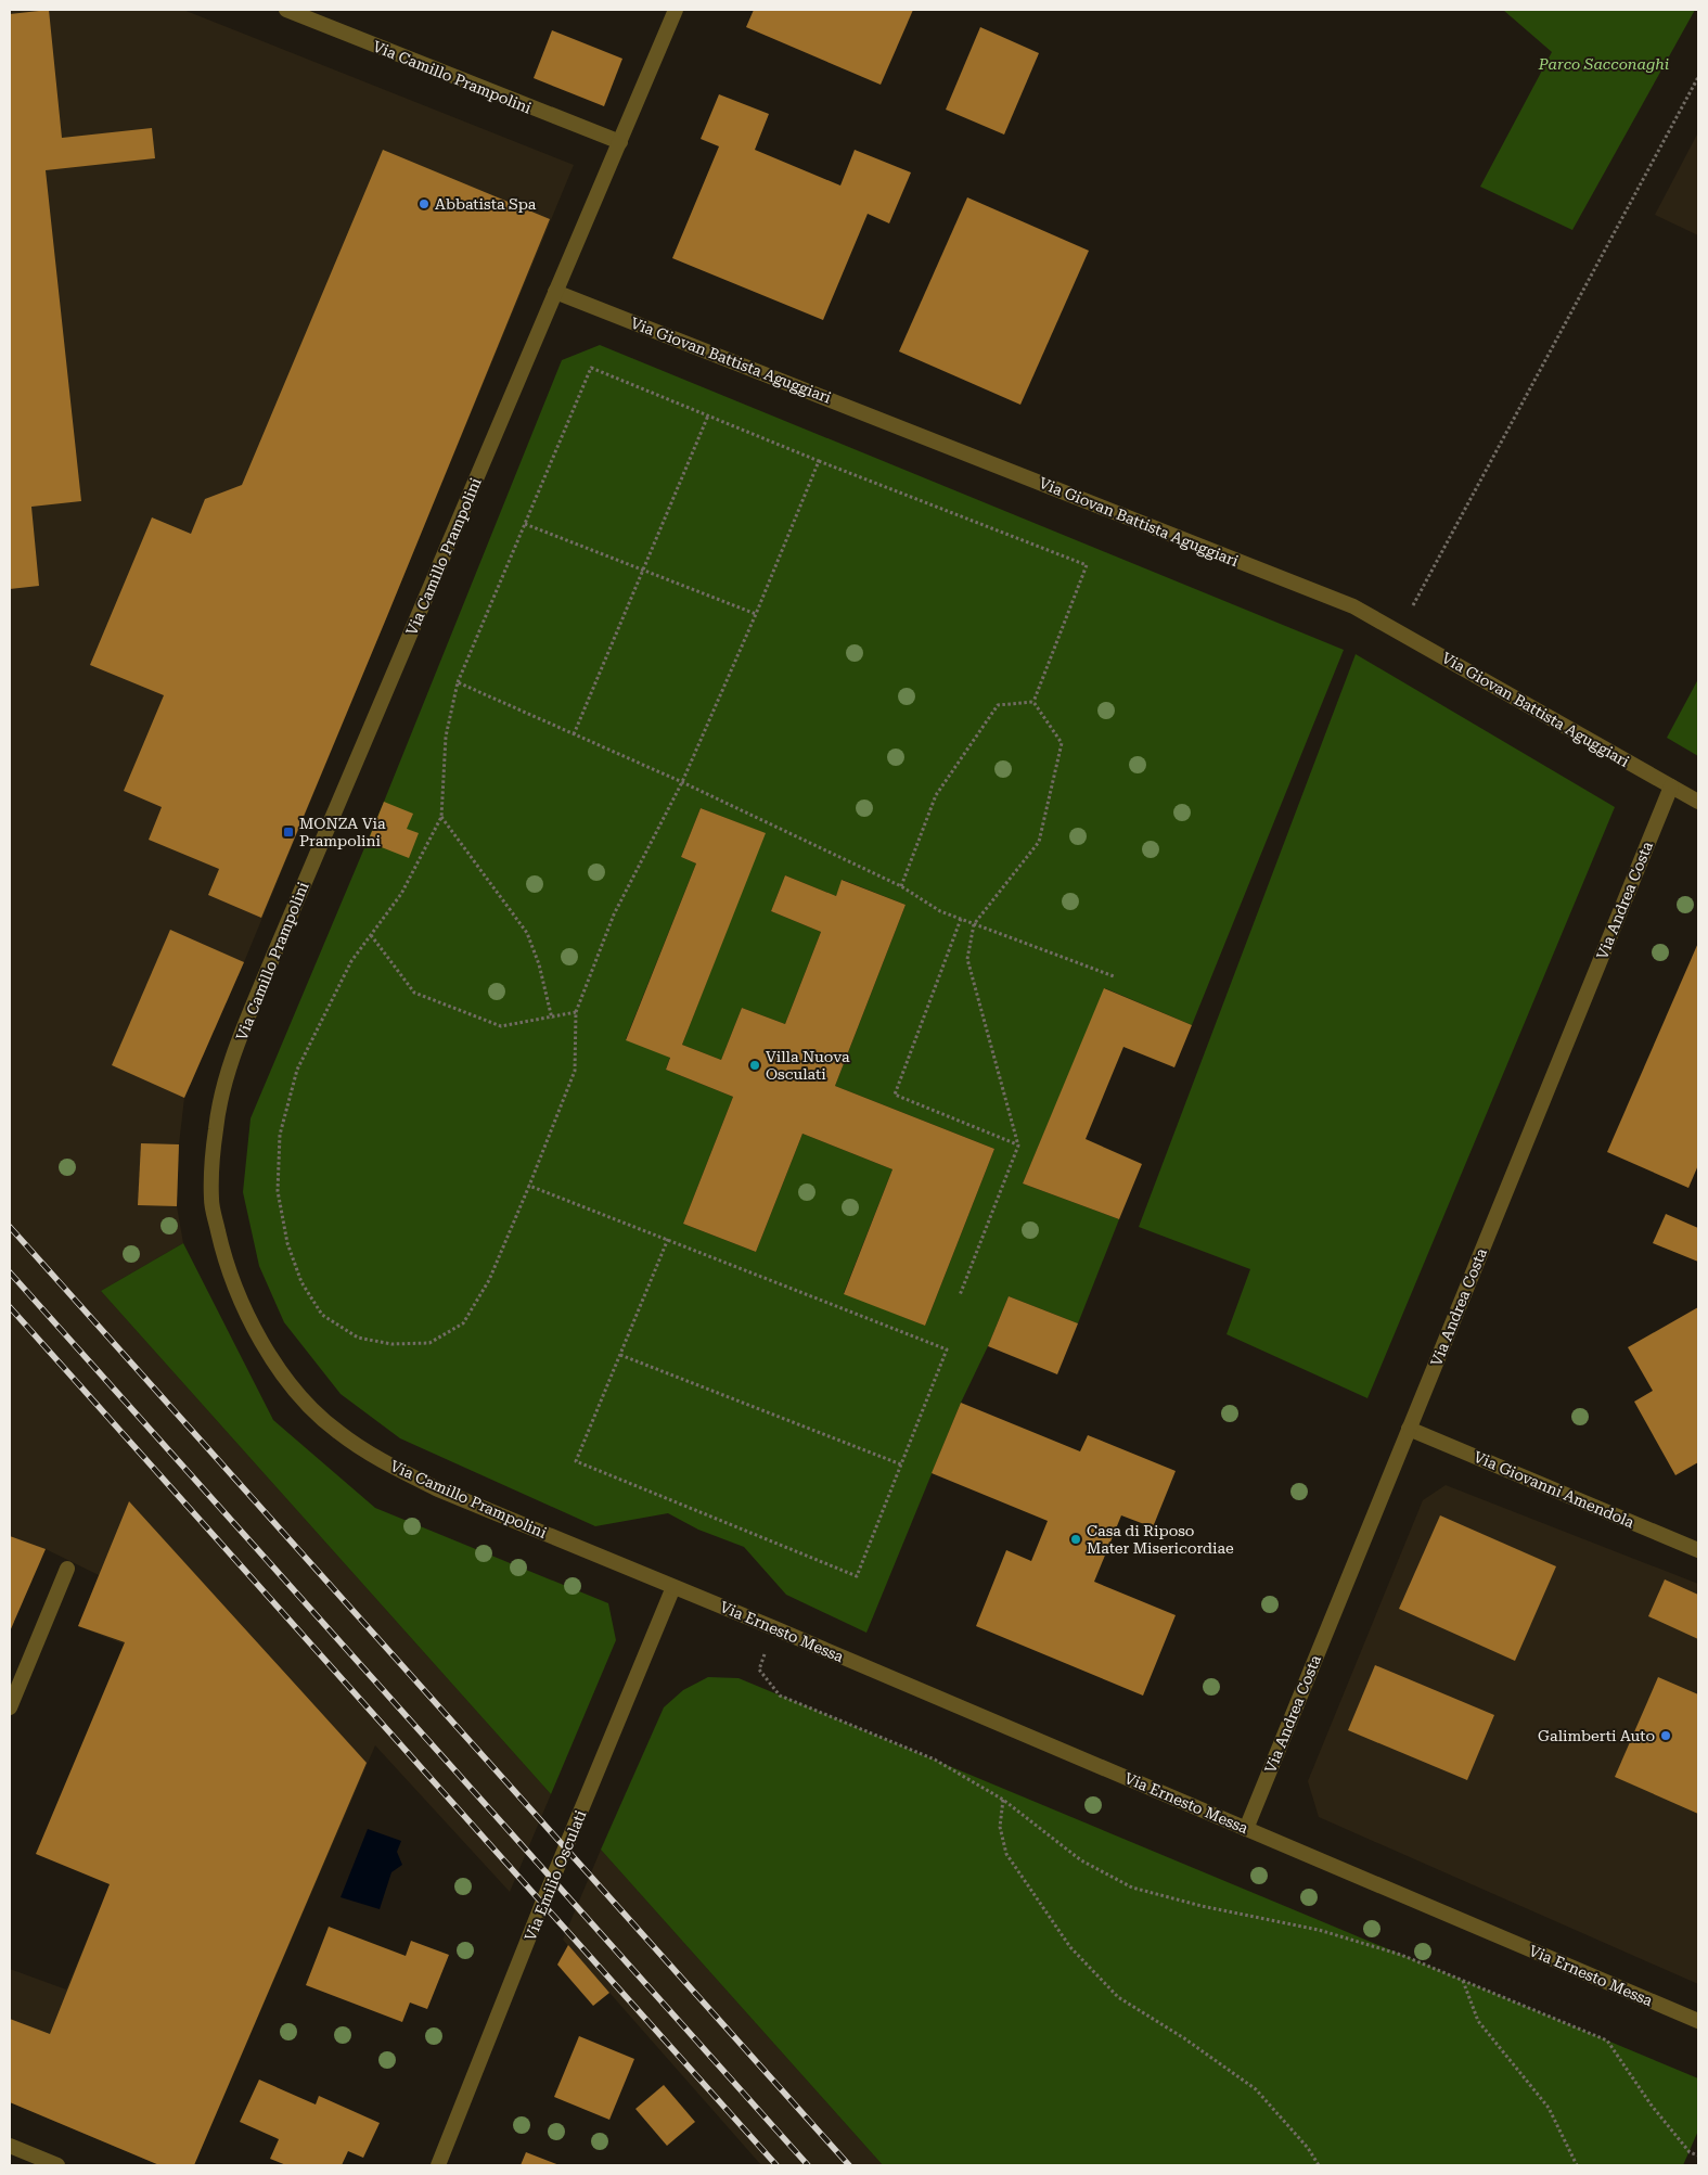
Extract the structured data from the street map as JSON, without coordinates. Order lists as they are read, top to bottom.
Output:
{
  "streets": {
    "street": [
      "Via Camillo Prampolini",
      "Via Giovan Battista Aguggiari",
      "Via Andrea Costa",
      "Via Giovanni Amendola",
      "Via Ernesto Messa",
      "Via Emilio Osculati"
    ]
  },
  "crossings": [
    ["Via Camillo Prampolini", "Via Giovan Battista Aguggiari"],
    ["Via Camillo Prampolini", "Via Ernesto Messa"],
    ["Via Camillo Prampolini", "Via Emilio Osculati"],
    ["Via Giovan Battista Aguggiari", "Via Andrea Costa"],
    ["Via Andrea Costa", "Via Giovanni Amendola"],
    ["Via Andrea Costa", "Via Ernesto Messa"],
    ["Via Ernesto Messa", "Via Emilio Osculati"]
  ],
  "parks": ["Parco Sacconaghi"],
  "places": {
    "other": [
      "Abbatista Spa",
      "Villa Nuova Osculati",
      "Casa di Riposo Mater Misericordiae",
      "Galimberti Auto"
    ],
    "transit": ["MONZA Via Prampolini"]
  }
}
